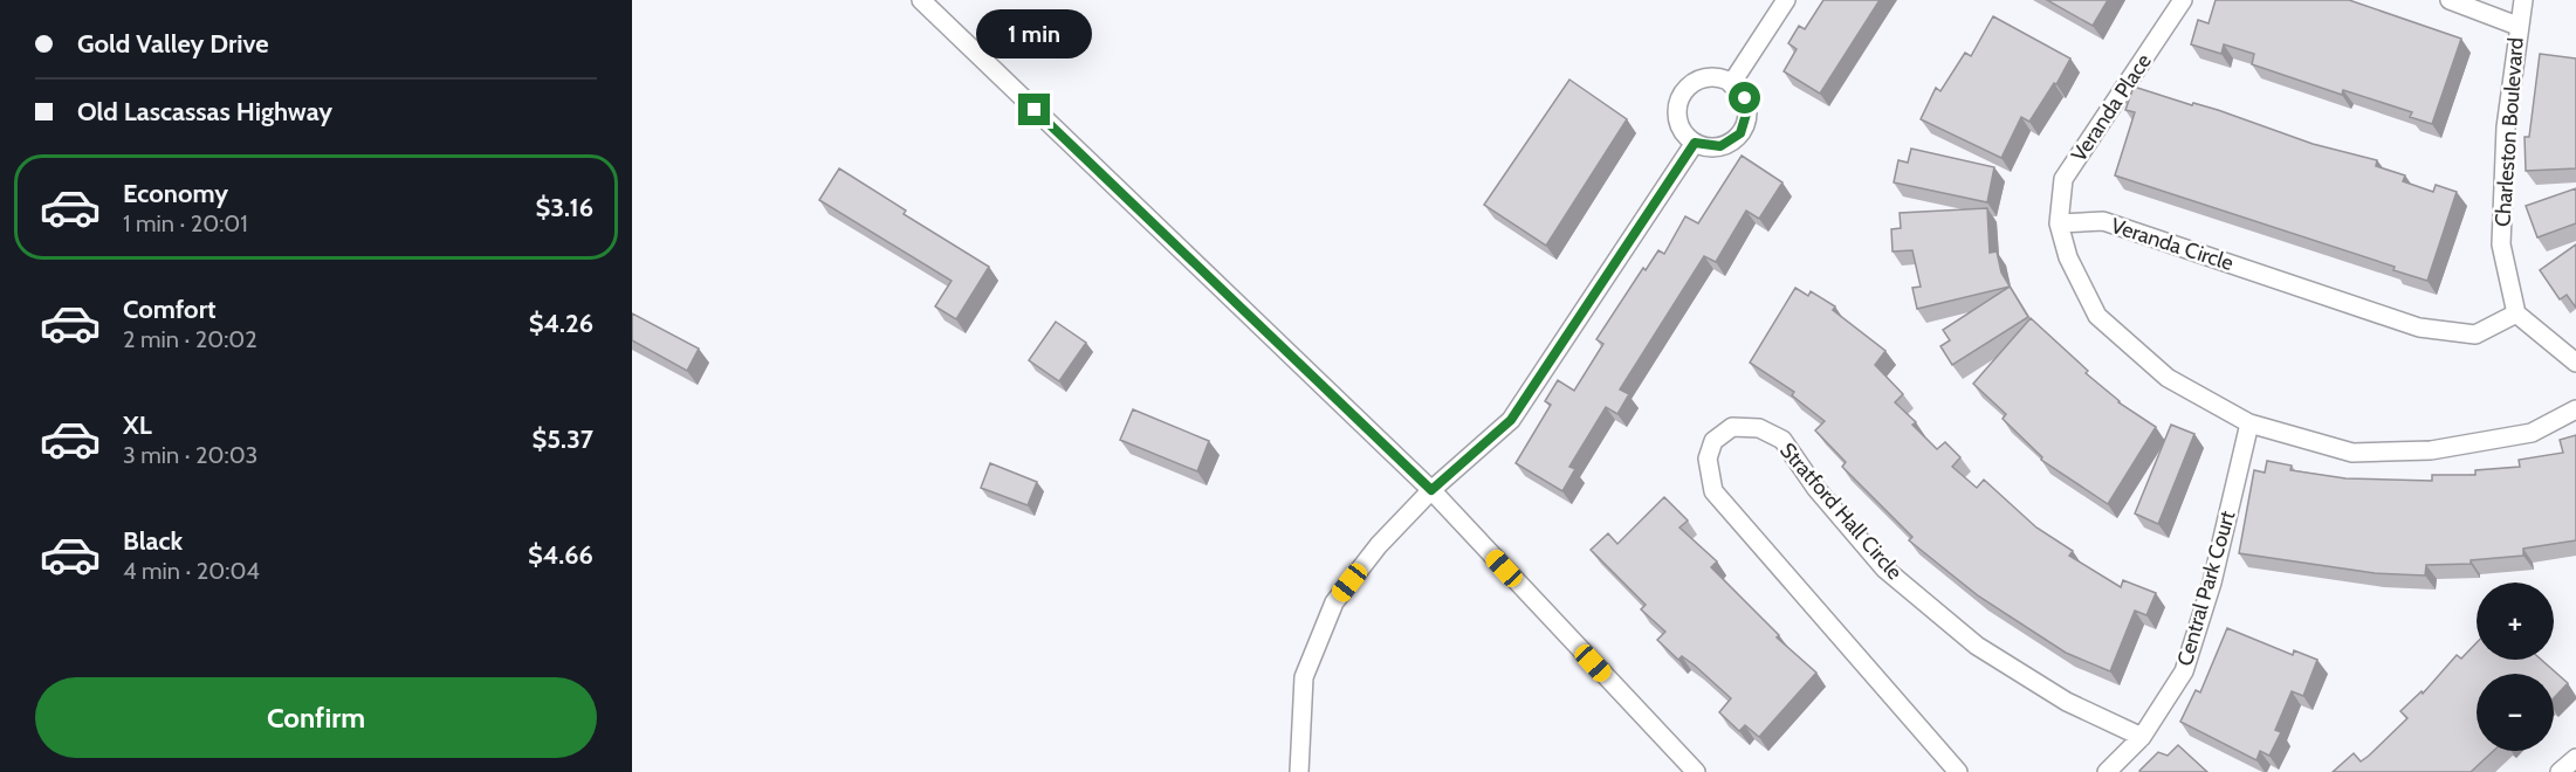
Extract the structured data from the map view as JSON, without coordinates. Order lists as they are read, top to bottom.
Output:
{
  "streets": {
    "street": [
      "Veranda Place",
      "Charleston Boulevard",
      "Veranda Circle",
      "Stratford Hall Circle",
      "Central Park Court"
    ]
  },
  "crossings": [
    ["Veranda Place", "Veranda Circle"],
    ["Charleston Boulevard", "Veranda Circle"],
    ["Stratford Hall Circle", "Central Park Court"]
  ],
  "page": {
    "banner": ["Gold Valley Drive", "Old Lascassas Highway"],
    "bubble": "1 min",
    "list": [
      {
        "name": "Economy",
        "note": "1 min · 20:01",
        "value": "$3.16"
      },
      {
        "name": "Comfort",
        "note": "2 min · 20:02",
        "value": "$4.26"
      },
      {
        "name": "XL",
        "note": "3 min · 20:03",
        "value": "$5.37"
      },
      {
        "name": "Black",
        "note": "4 min · 20:04",
        "value": "$4.66"
      }
    ],
    "map_buttons": ["+", "−"],
    "buttons": "Confirm"
  }
}
